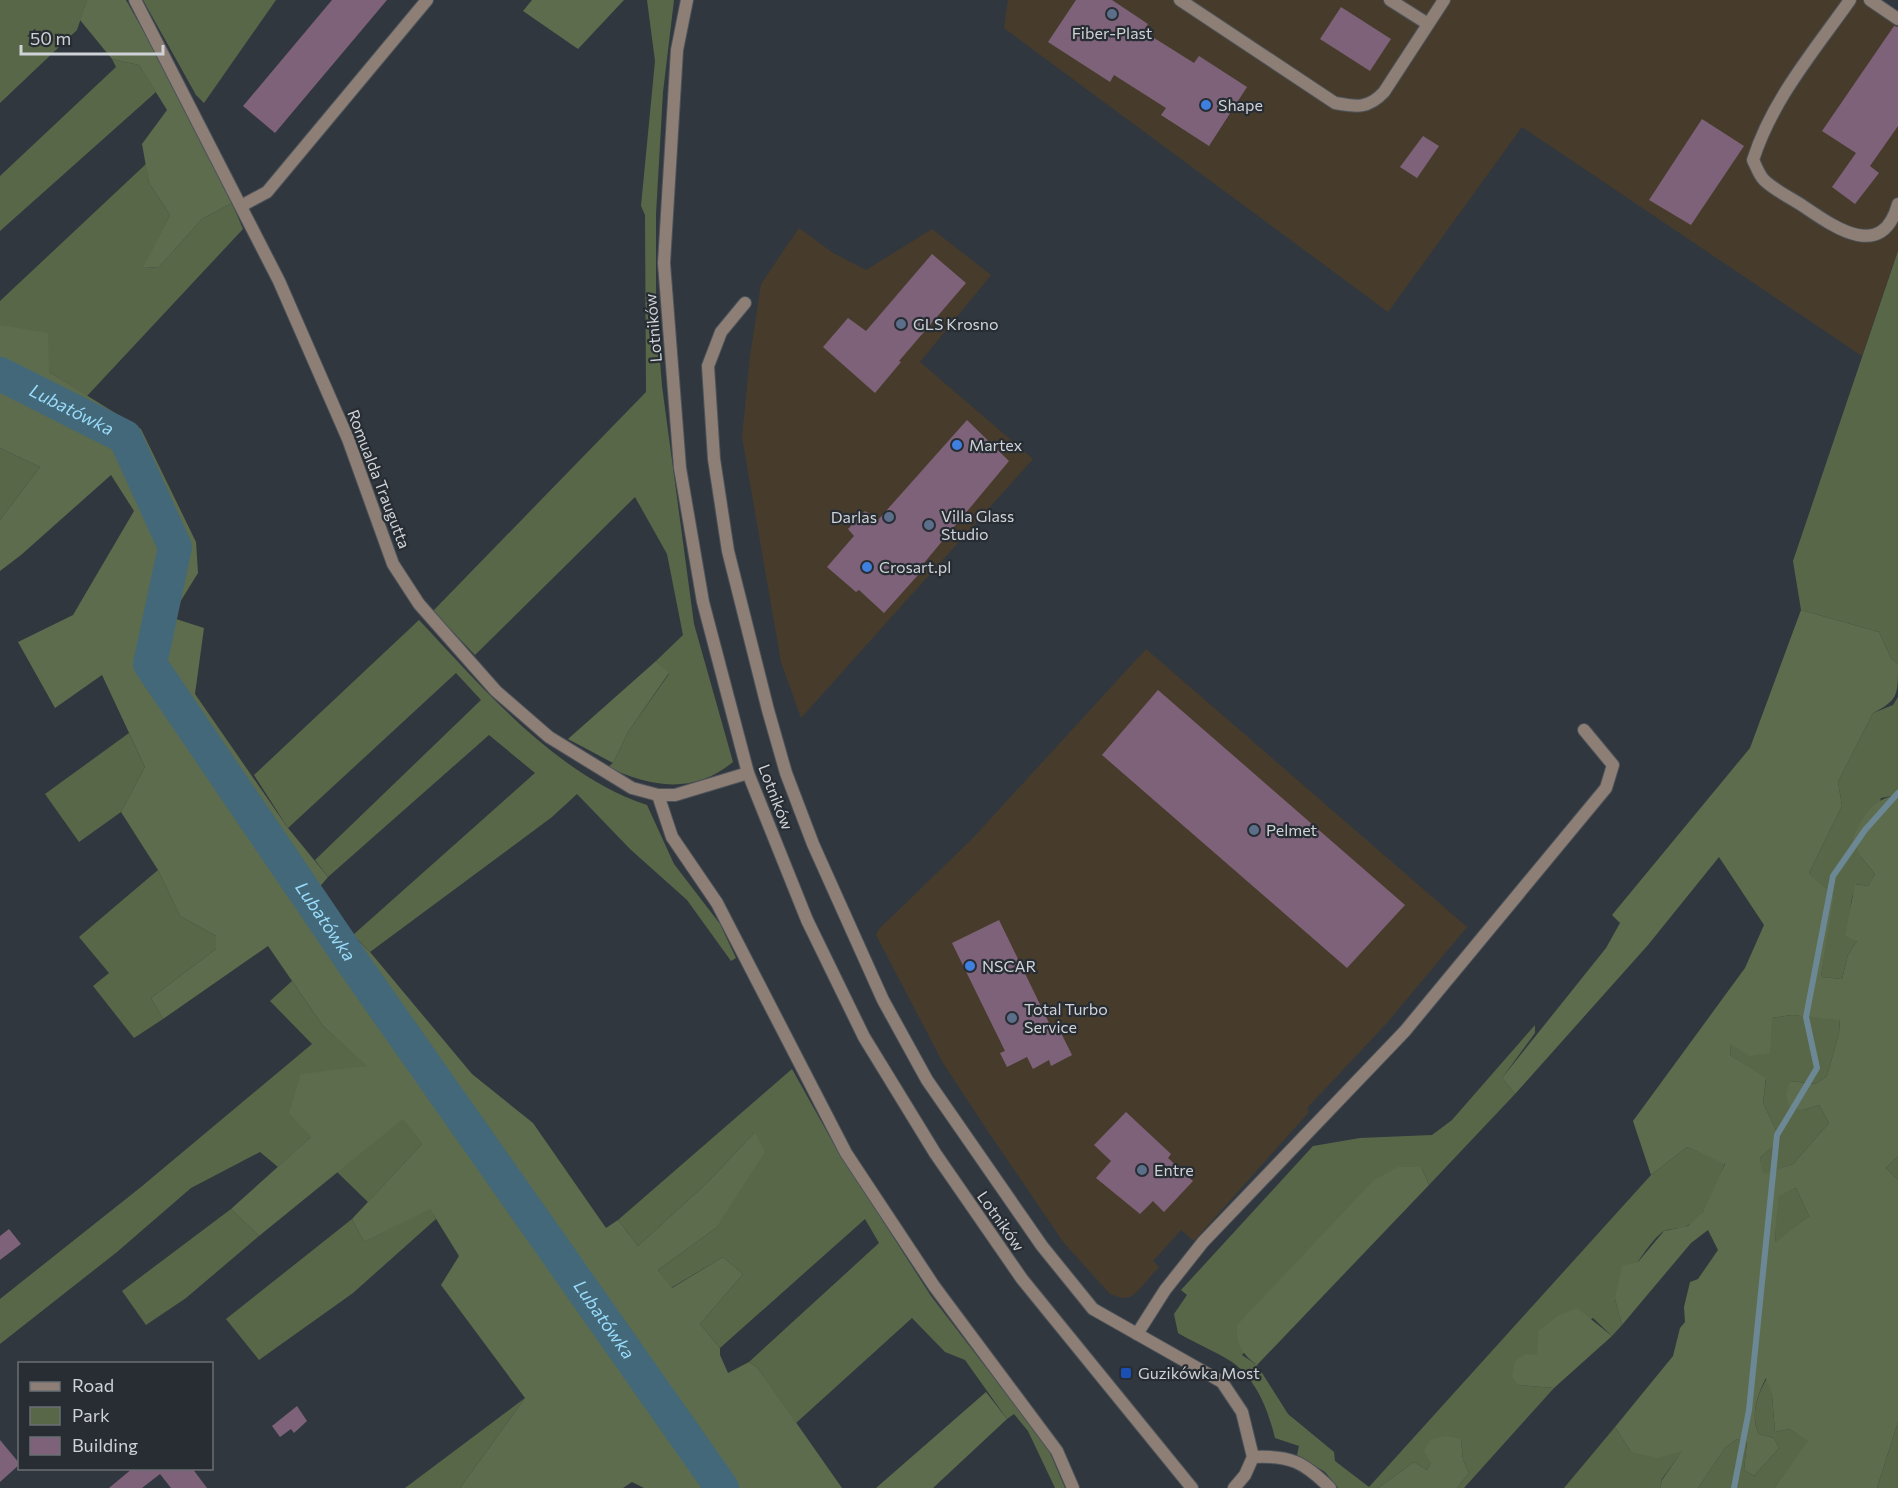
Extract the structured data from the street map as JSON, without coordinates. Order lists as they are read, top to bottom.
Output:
{
  "streets": {
    "street": ["Lotników", "Romualda Traugutta"]
  },
  "crossings": [
    ["Lotników", "Romualda Traugutta"]
  ],
  "water": ["Lubatówka"],
  "places": {
    "other": [
      "Fiber-Plast",
      "Shape",
      "GLS Krosno",
      "Martex",
      "Darlas",
      "Villa Glass Studio",
      "Crosart.pl",
      "Pelmet",
      "NSCAR",
      "Total Turbo Service",
      "Entre"
    ],
    "transit": ["Guzikówka Most"]
  },
  "legend": ["Road", "Park", "Building"],
  "scale_bar": "50 m"
}
